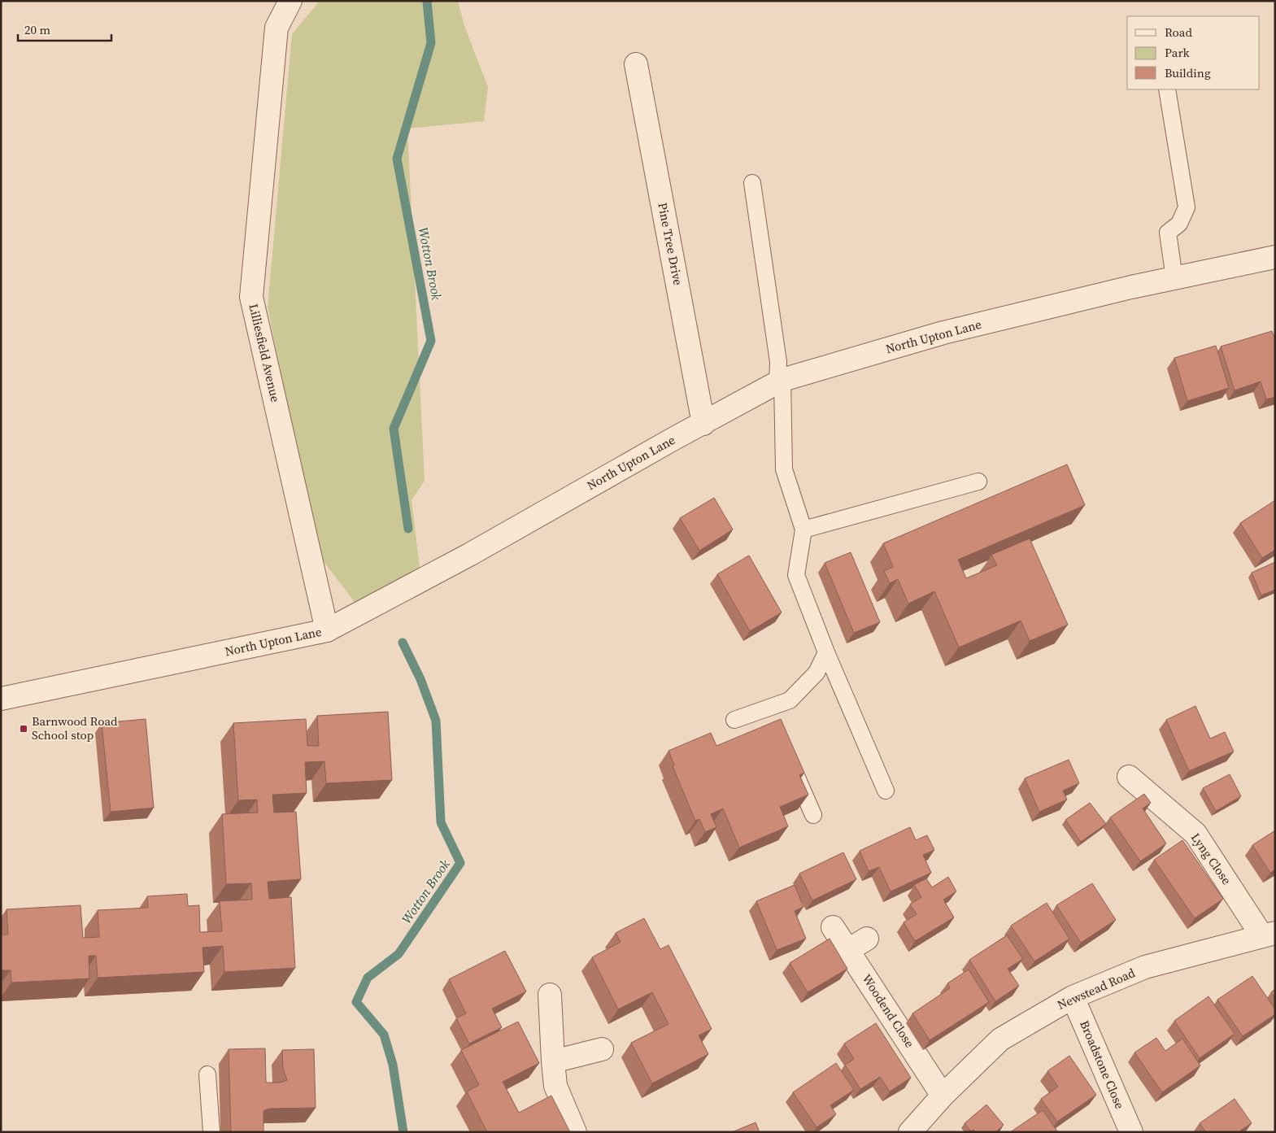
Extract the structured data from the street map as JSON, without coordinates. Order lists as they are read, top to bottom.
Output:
{
  "streets": {
    "street": [
      "Pine Tree Drive",
      "North Upton Lane",
      "Lilliesfield Avenue",
      "Lyng Close",
      "Newstead Road",
      "Woodend Close",
      "Broadstone Close"
    ]
  },
  "crossings": [
    ["Pine Tree Drive", "North Upton Lane"],
    ["North Upton Lane", "Lilliesfield Avenue"],
    ["Lyng Close", "Newstead Road"],
    ["Newstead Road", "Woodend Close"],
    ["Newstead Road", "Broadstone Close"]
  ],
  "water": ["Wotton Brook"],
  "places": {
    "transit": ["Barnwood Road School stop"]
  },
  "legend": ["Road", "Park", "Building"],
  "scale_bar": "20 m"
}
